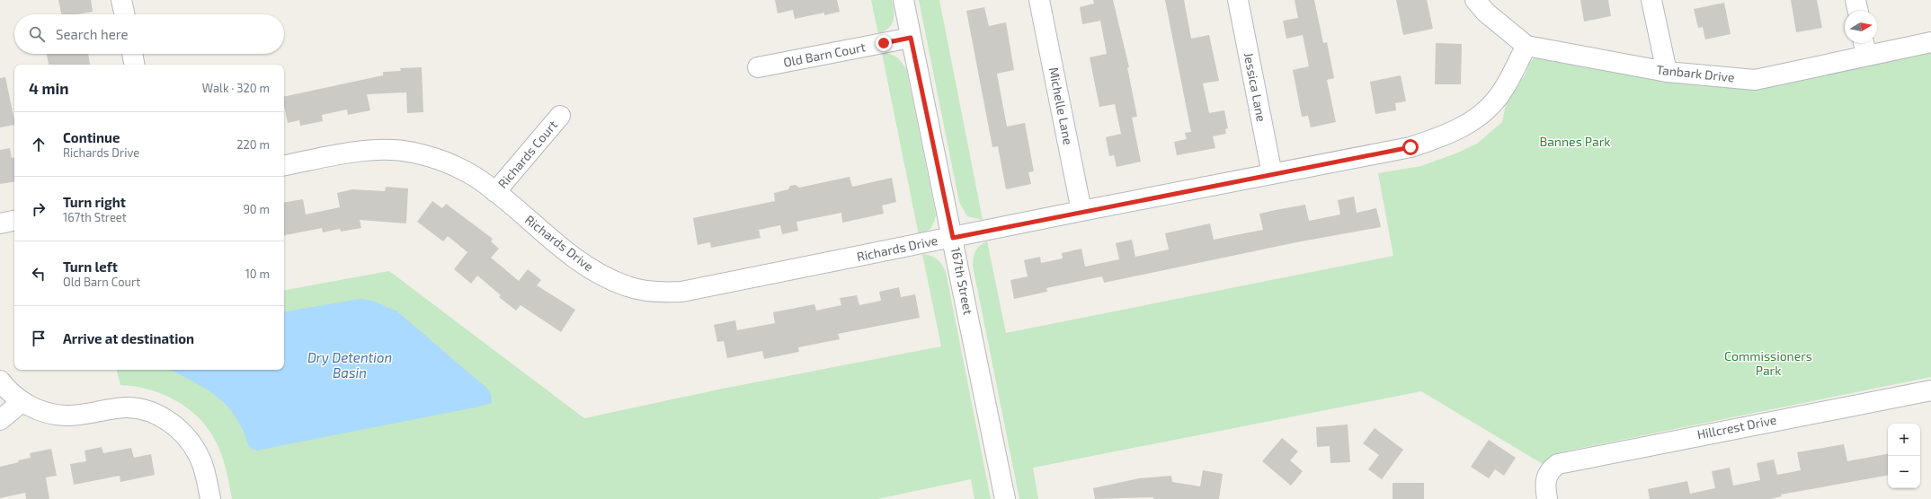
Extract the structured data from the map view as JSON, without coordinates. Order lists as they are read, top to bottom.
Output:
{
  "streets": {
    "street": [
      "Old Barn Court",
      "Tanbark Drive",
      "Jessica Lane",
      "Michelle Lane",
      "Richards Court",
      "Richards Drive",
      "167th Street",
      "Hillcrest Drive"
    ]
  },
  "crossings": [
    ["Old Barn Court", "167th Street"],
    ["Tanbark Drive", "Richards Drive"],
    ["Jessica Lane", "Richards Drive"],
    ["Michelle Lane", "Richards Drive"],
    ["Richards Court", "Richards Drive"],
    ["Richards Drive", "167th Street"]
  ],
  "water": ["Dry Detention Basin"],
  "parks": ["Bannes Park", "Commissioners Park"],
  "north": "right",
  "page": {
    "search": "Search here",
    "heading": ["4 min", "Walk · 320 m"],
    "list": [
      ["Continue", "Richards Drive", "220 m"],
      ["Turn right", "167th Street", "90 m"],
      ["Turn left", "Old Barn Court", "10 m"],
      "Arrive at destination"
    ],
    "map_buttons": ["+", "−"]
  }
}
